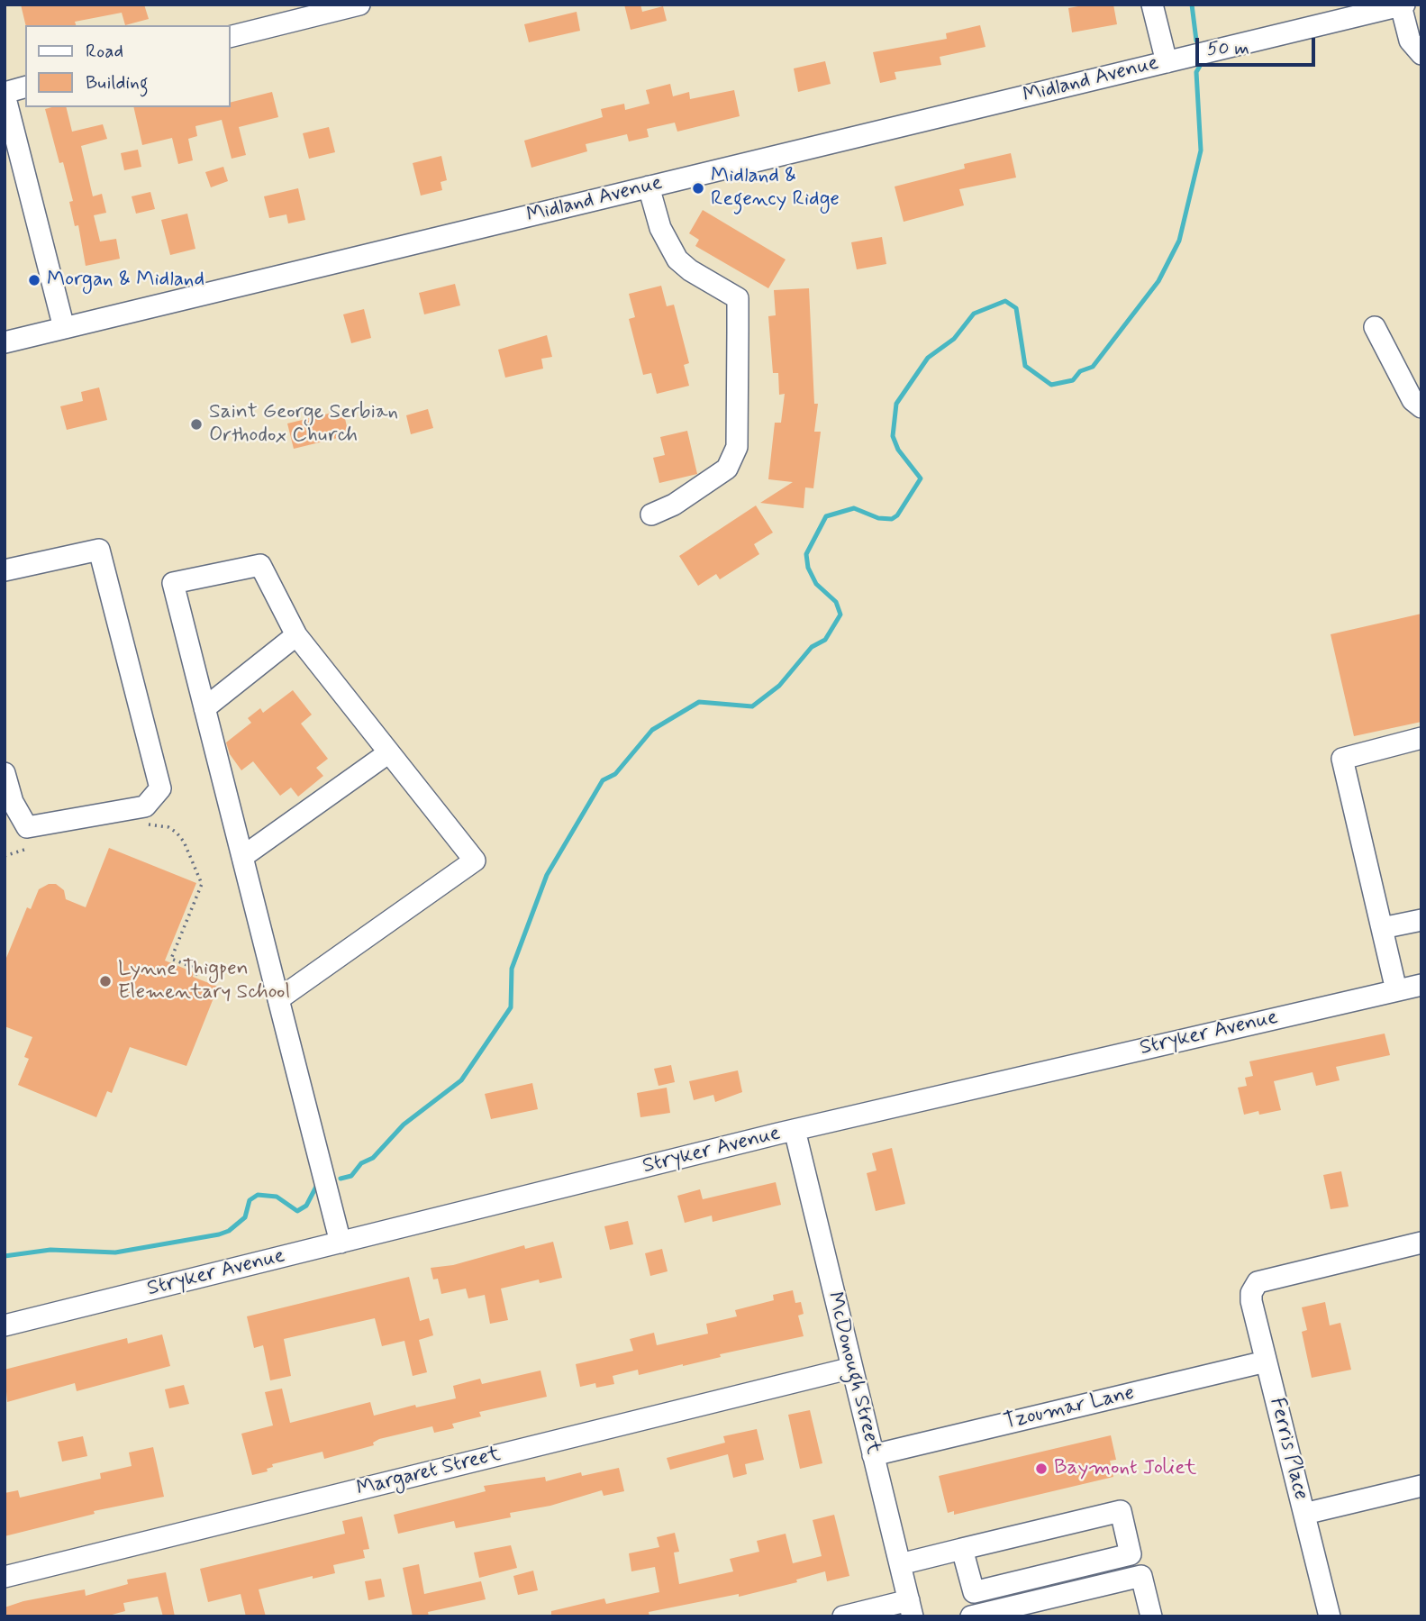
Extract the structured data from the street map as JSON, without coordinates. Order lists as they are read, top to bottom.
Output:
{
  "streets": {
    "street": [
      "Midland Avenue",
      "Stryker Avenue",
      "McDonough Street",
      "Tzoumar Lane",
      "Ferris Place",
      "Margaret Street"
    ]
  },
  "crossings": [
    ["Stryker Avenue", "McDonough Street"],
    ["McDonough Street", "Tzoumar Lane"],
    ["McDonough Street", "Margaret Street"],
    ["Tzoumar Lane", "Ferris Place"]
  ],
  "places": [
    "Midland & Regency Ridge",
    "Morgan & Midland",
    "Saint George Serbian Orthodox Church",
    "Lynne Thigpen Elementary School",
    "Baymont Joliet"
  ],
  "legend": ["Road", "Building"],
  "scale_bar": "50 m"
}
